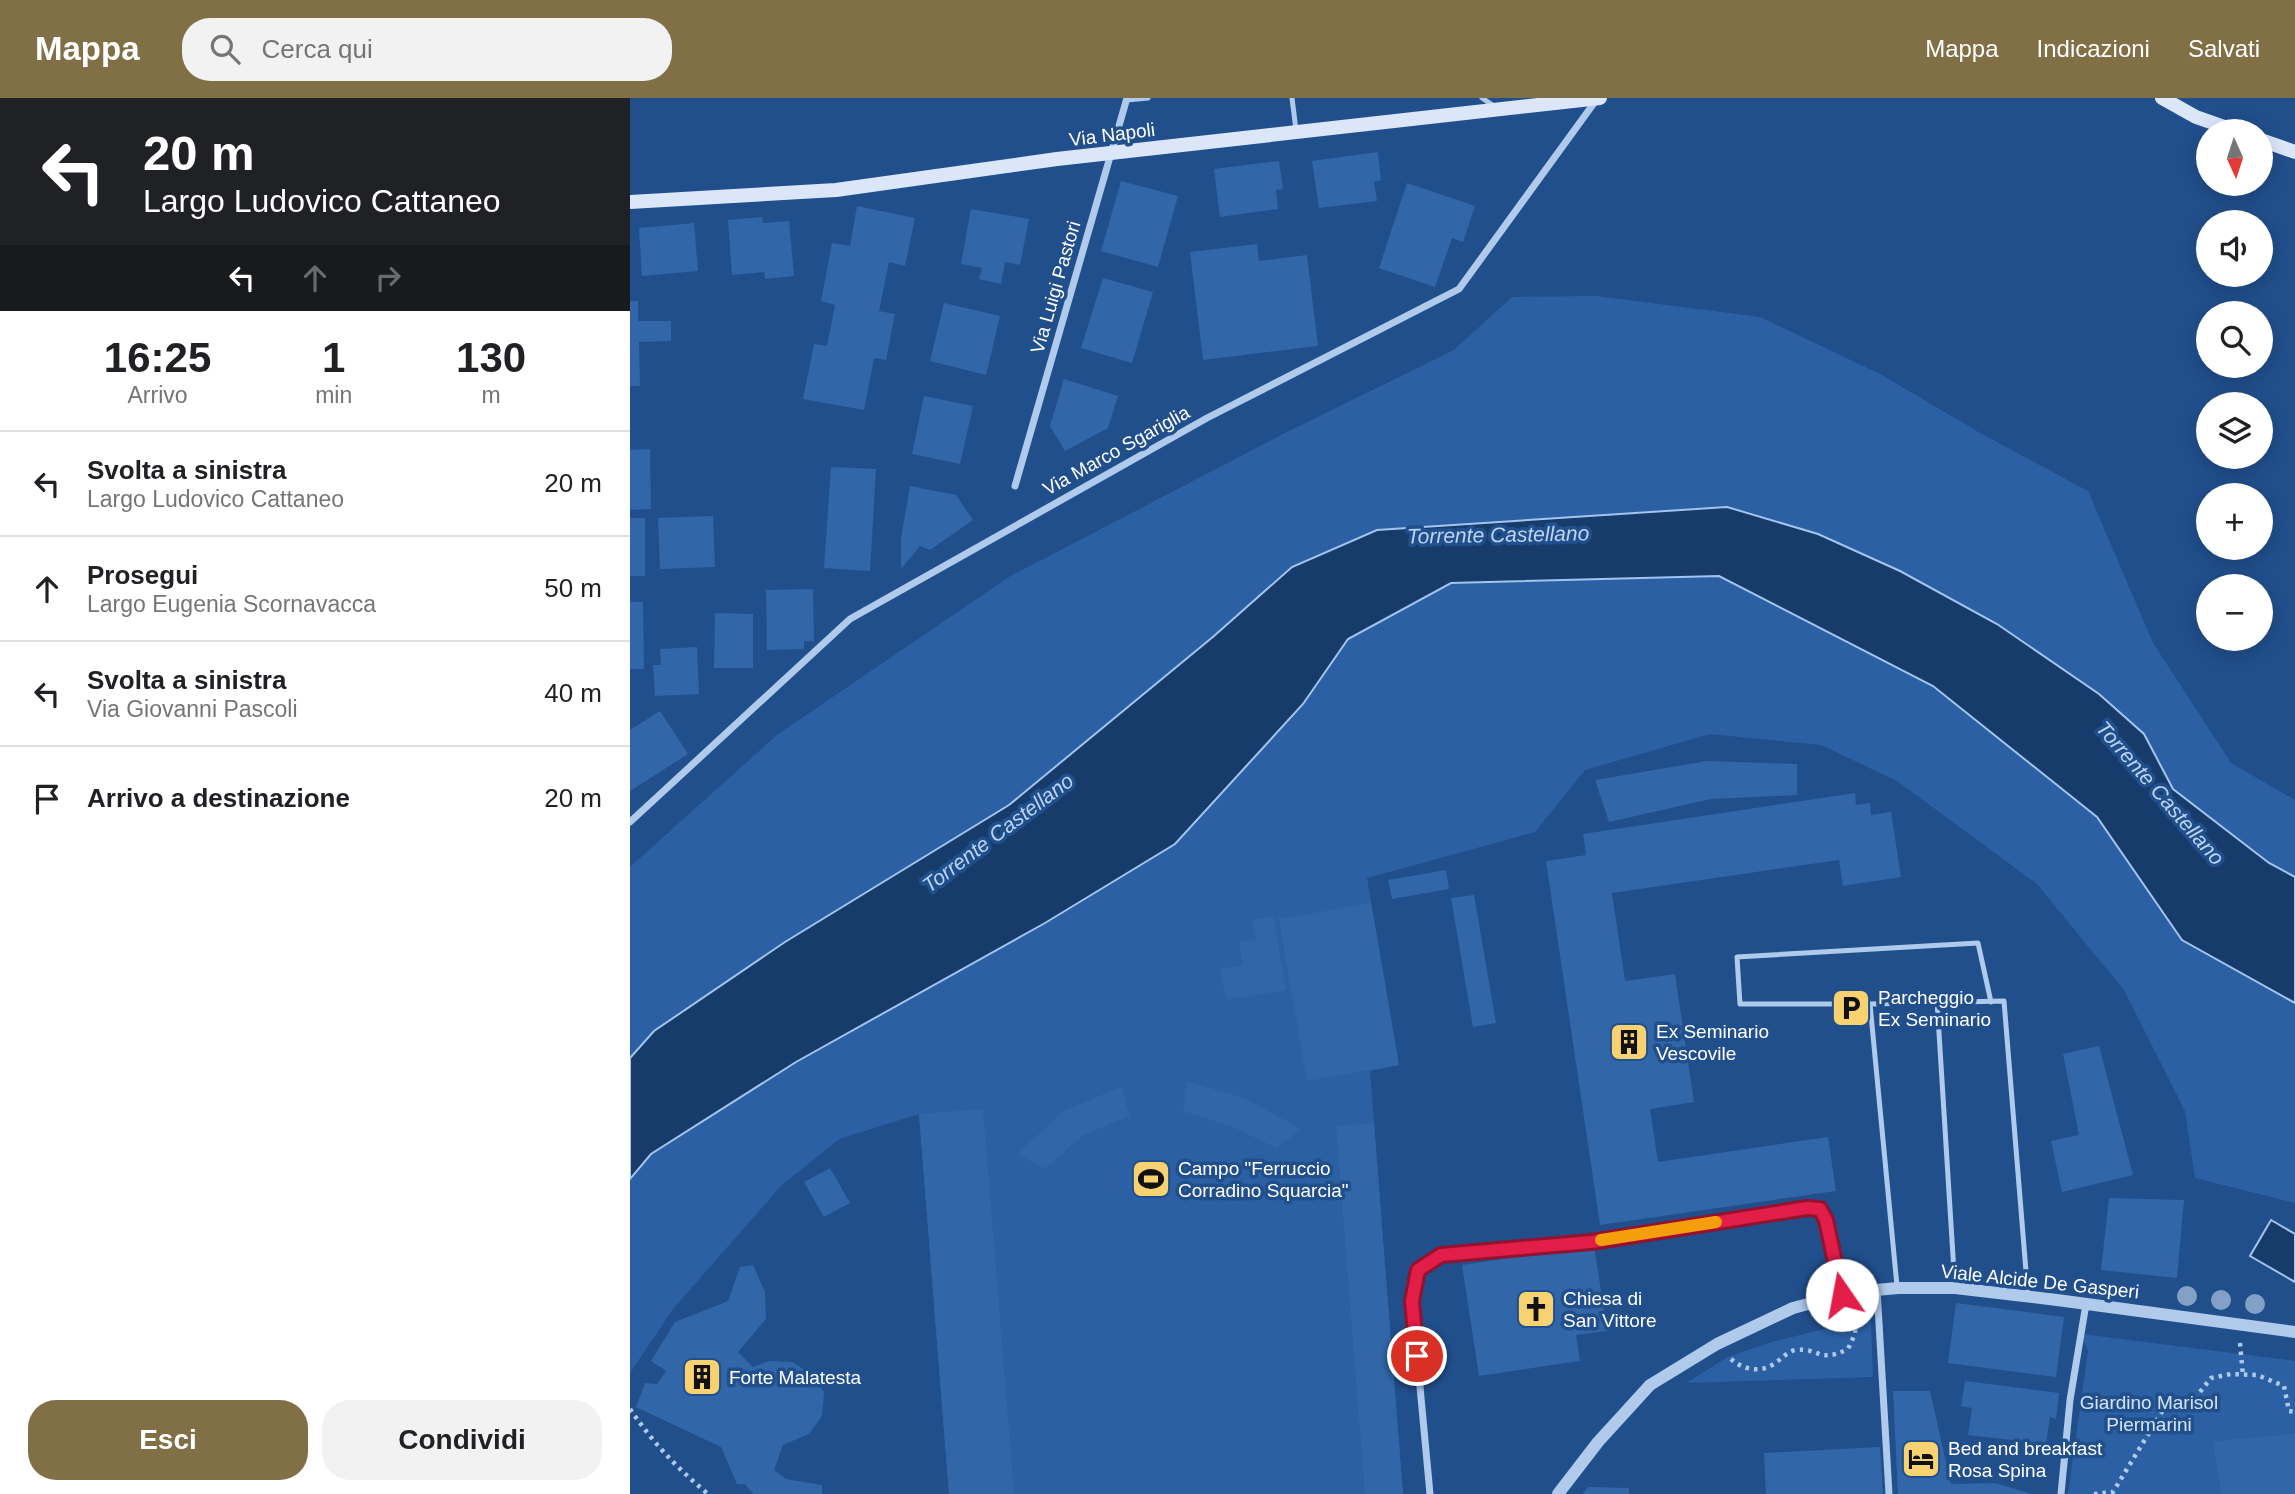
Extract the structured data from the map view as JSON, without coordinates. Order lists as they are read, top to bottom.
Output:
{
  "streets": {
    "main road": ["Via Napoli"],
    "street": ["Via Luigi Pastori", "Via Marco Sgariglia", "Viale Alcide De Gasperi"]
  },
  "crossings": [
    ["Via Napoli", "Via Luigi Pastori"],
    ["Via Napoli", "Via Marco Sgariglia"]
  ],
  "water": ["Torrente Castellano"],
  "parks": ["Giardino Marisol Piermarini"],
  "places": {
    "parking": ["Parcheggio Ex Seminario"],
    "building": ["Ex Seminario Vescovile", "Forte Malatesta"],
    "sports": ["Campo \"Ferruccio Corradino Squarcia\""],
    "church": ["Chiesa di San Vittore"],
    "hotel": ["Bed and breakfast Rosa Spina"]
  },
  "north": "bottom",
  "page": {
    "header": "Mappa",
    "search": "Cerca qui",
    "nav": ["Mappa", "Indicazioni", "Salvati"],
    "turn": ["20 m", "Largo Ludovico Cattaneo"],
    "map_buttons": ["+", "−"],
    "eta": [
      "16:25",
      "Arrivo",
      "1",
      "min",
      "130",
      "m"
    ],
    "list": [
      {
        "name": "Svolta a sinistra",
        "note": "Largo Ludovico Cattaneo",
        "value": "20 m"
      },
      {
        "name": "Prosegui",
        "note": "Largo Eugenia Scornavacca",
        "value": "50 m"
      },
      {
        "name": "Svolta a sinistra",
        "note": "Via Giovanni Pascoli",
        "value": "40 m"
      },
      {
        "name": "Arrivo a destinazione",
        "value": "20 m"
      }
    ],
    "buttons": ["Esci", "Condividi"]
  }
}
